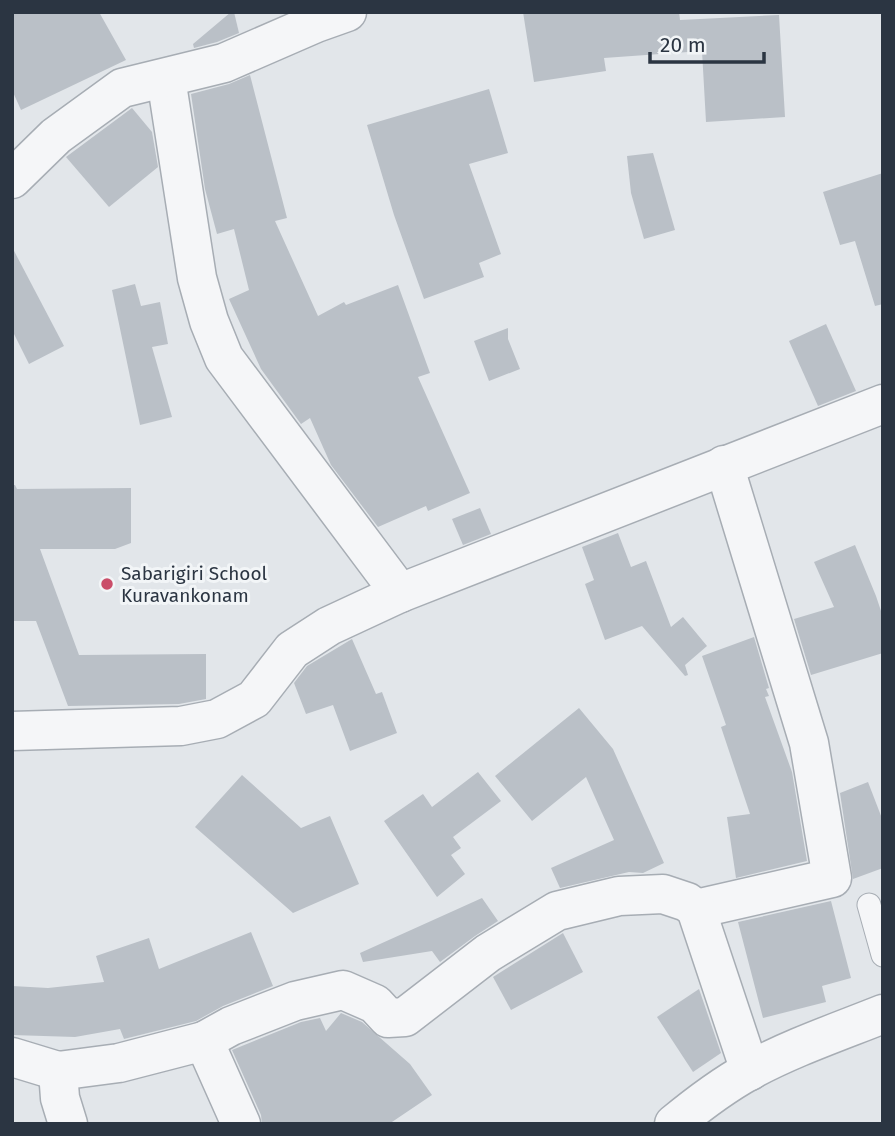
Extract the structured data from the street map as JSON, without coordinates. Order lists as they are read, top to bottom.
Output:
{
  "places": ["Sabarigiri School Kuravankonam"],
  "scale_bar": "20 m"
}
